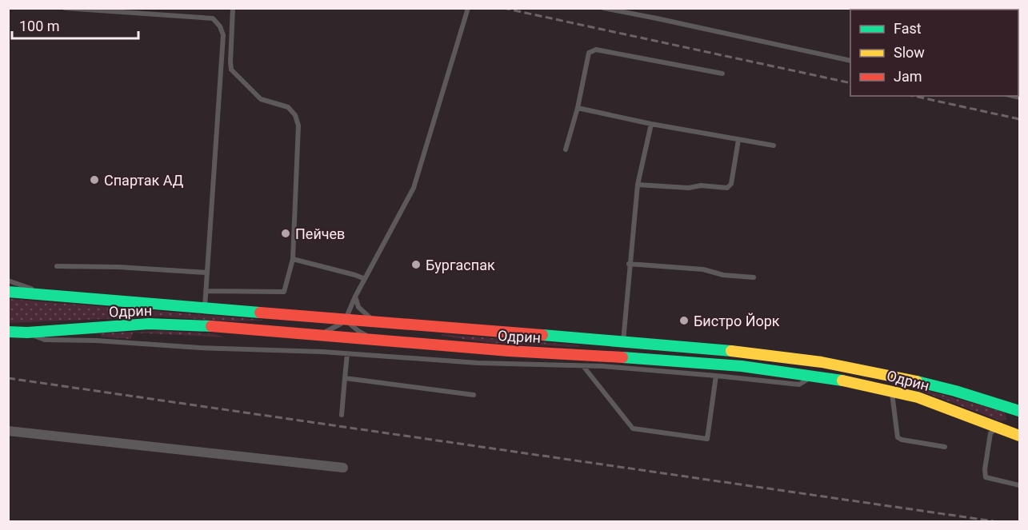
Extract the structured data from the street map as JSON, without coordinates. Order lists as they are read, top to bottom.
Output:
{
  "streets": {
    "main road": ["Одрин"]
  },
  "places": [
    "Спартак АД",
    "Пейчев",
    "Бургаспак",
    "Бистро Йорк"
  ],
  "legend": ["Fast", "Slow", "Jam"],
  "scale_bar": "100 m"
}
